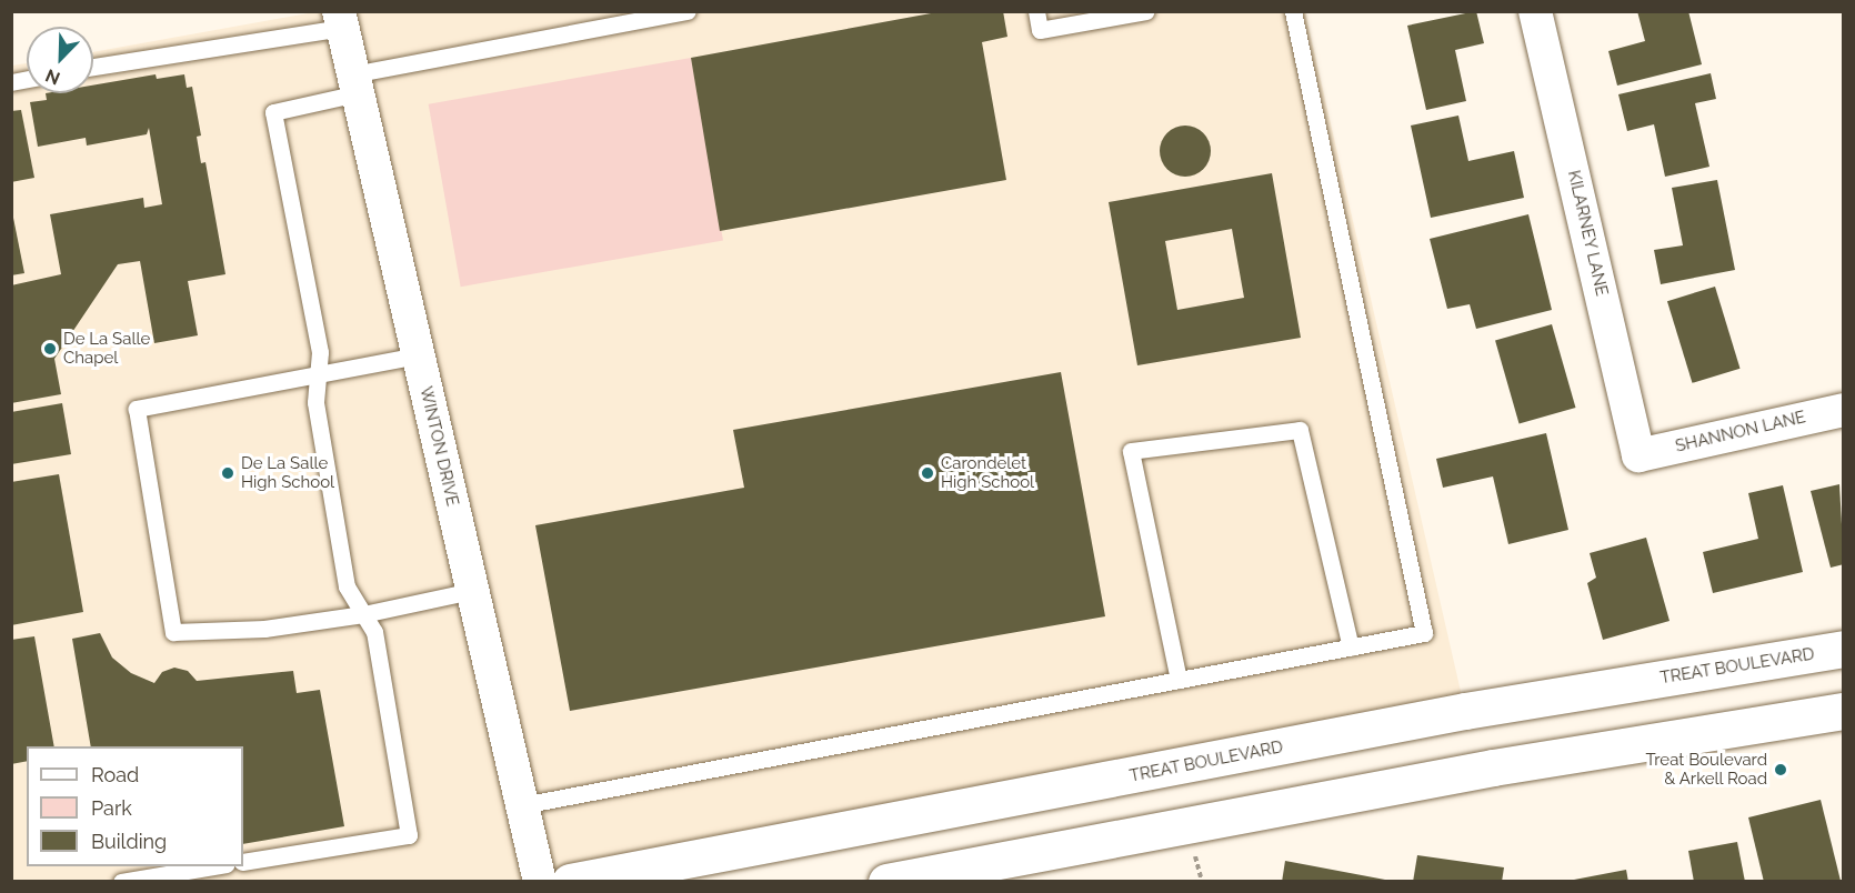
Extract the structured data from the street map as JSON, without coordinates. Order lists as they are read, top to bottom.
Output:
{
  "streets": {
    "main road": ["TREAT BOULEVARD"],
    "street": ["KILARNEY LANE", "SHANNON LANE", "WINTON DRIVE"]
  },
  "crossings": [
    ["KILARNEY LANE", "SHANNON LANE"]
  ],
  "places": [
    "De La Salle Chapel",
    "De La Salle High School",
    "Carondelet High School",
    "Treat Boulevard & Arkell Road"
  ],
  "legend": ["Road", "Park", "Building"],
  "north": "bottom left"
}
